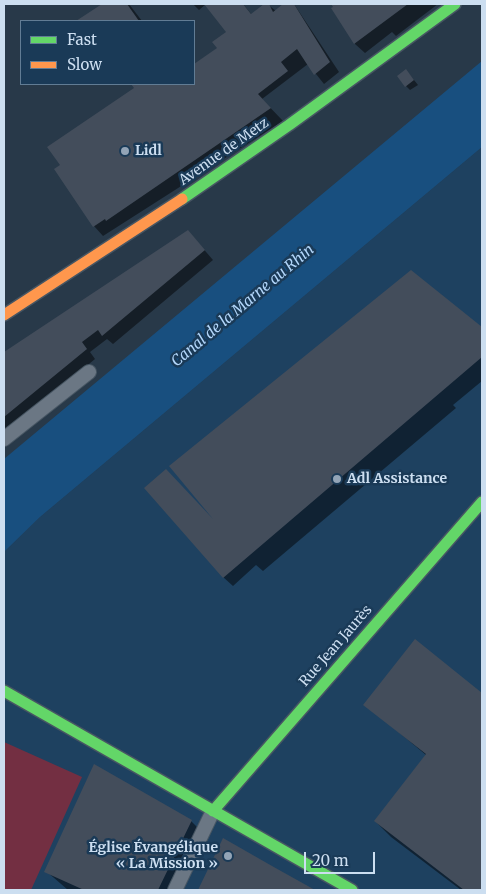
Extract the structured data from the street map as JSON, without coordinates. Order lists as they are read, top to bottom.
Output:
{
  "streets": {
    "street": ["Avenue de Metz", "Rue Jean Jaurès"]
  },
  "water": ["Canal de la Marne au Rhin"],
  "places": ["Lidl", "Adl Assistance", "Église Évangélique « La Mission »"],
  "legend": ["Fast", "Slow"],
  "scale_bar": "20 m"
}
